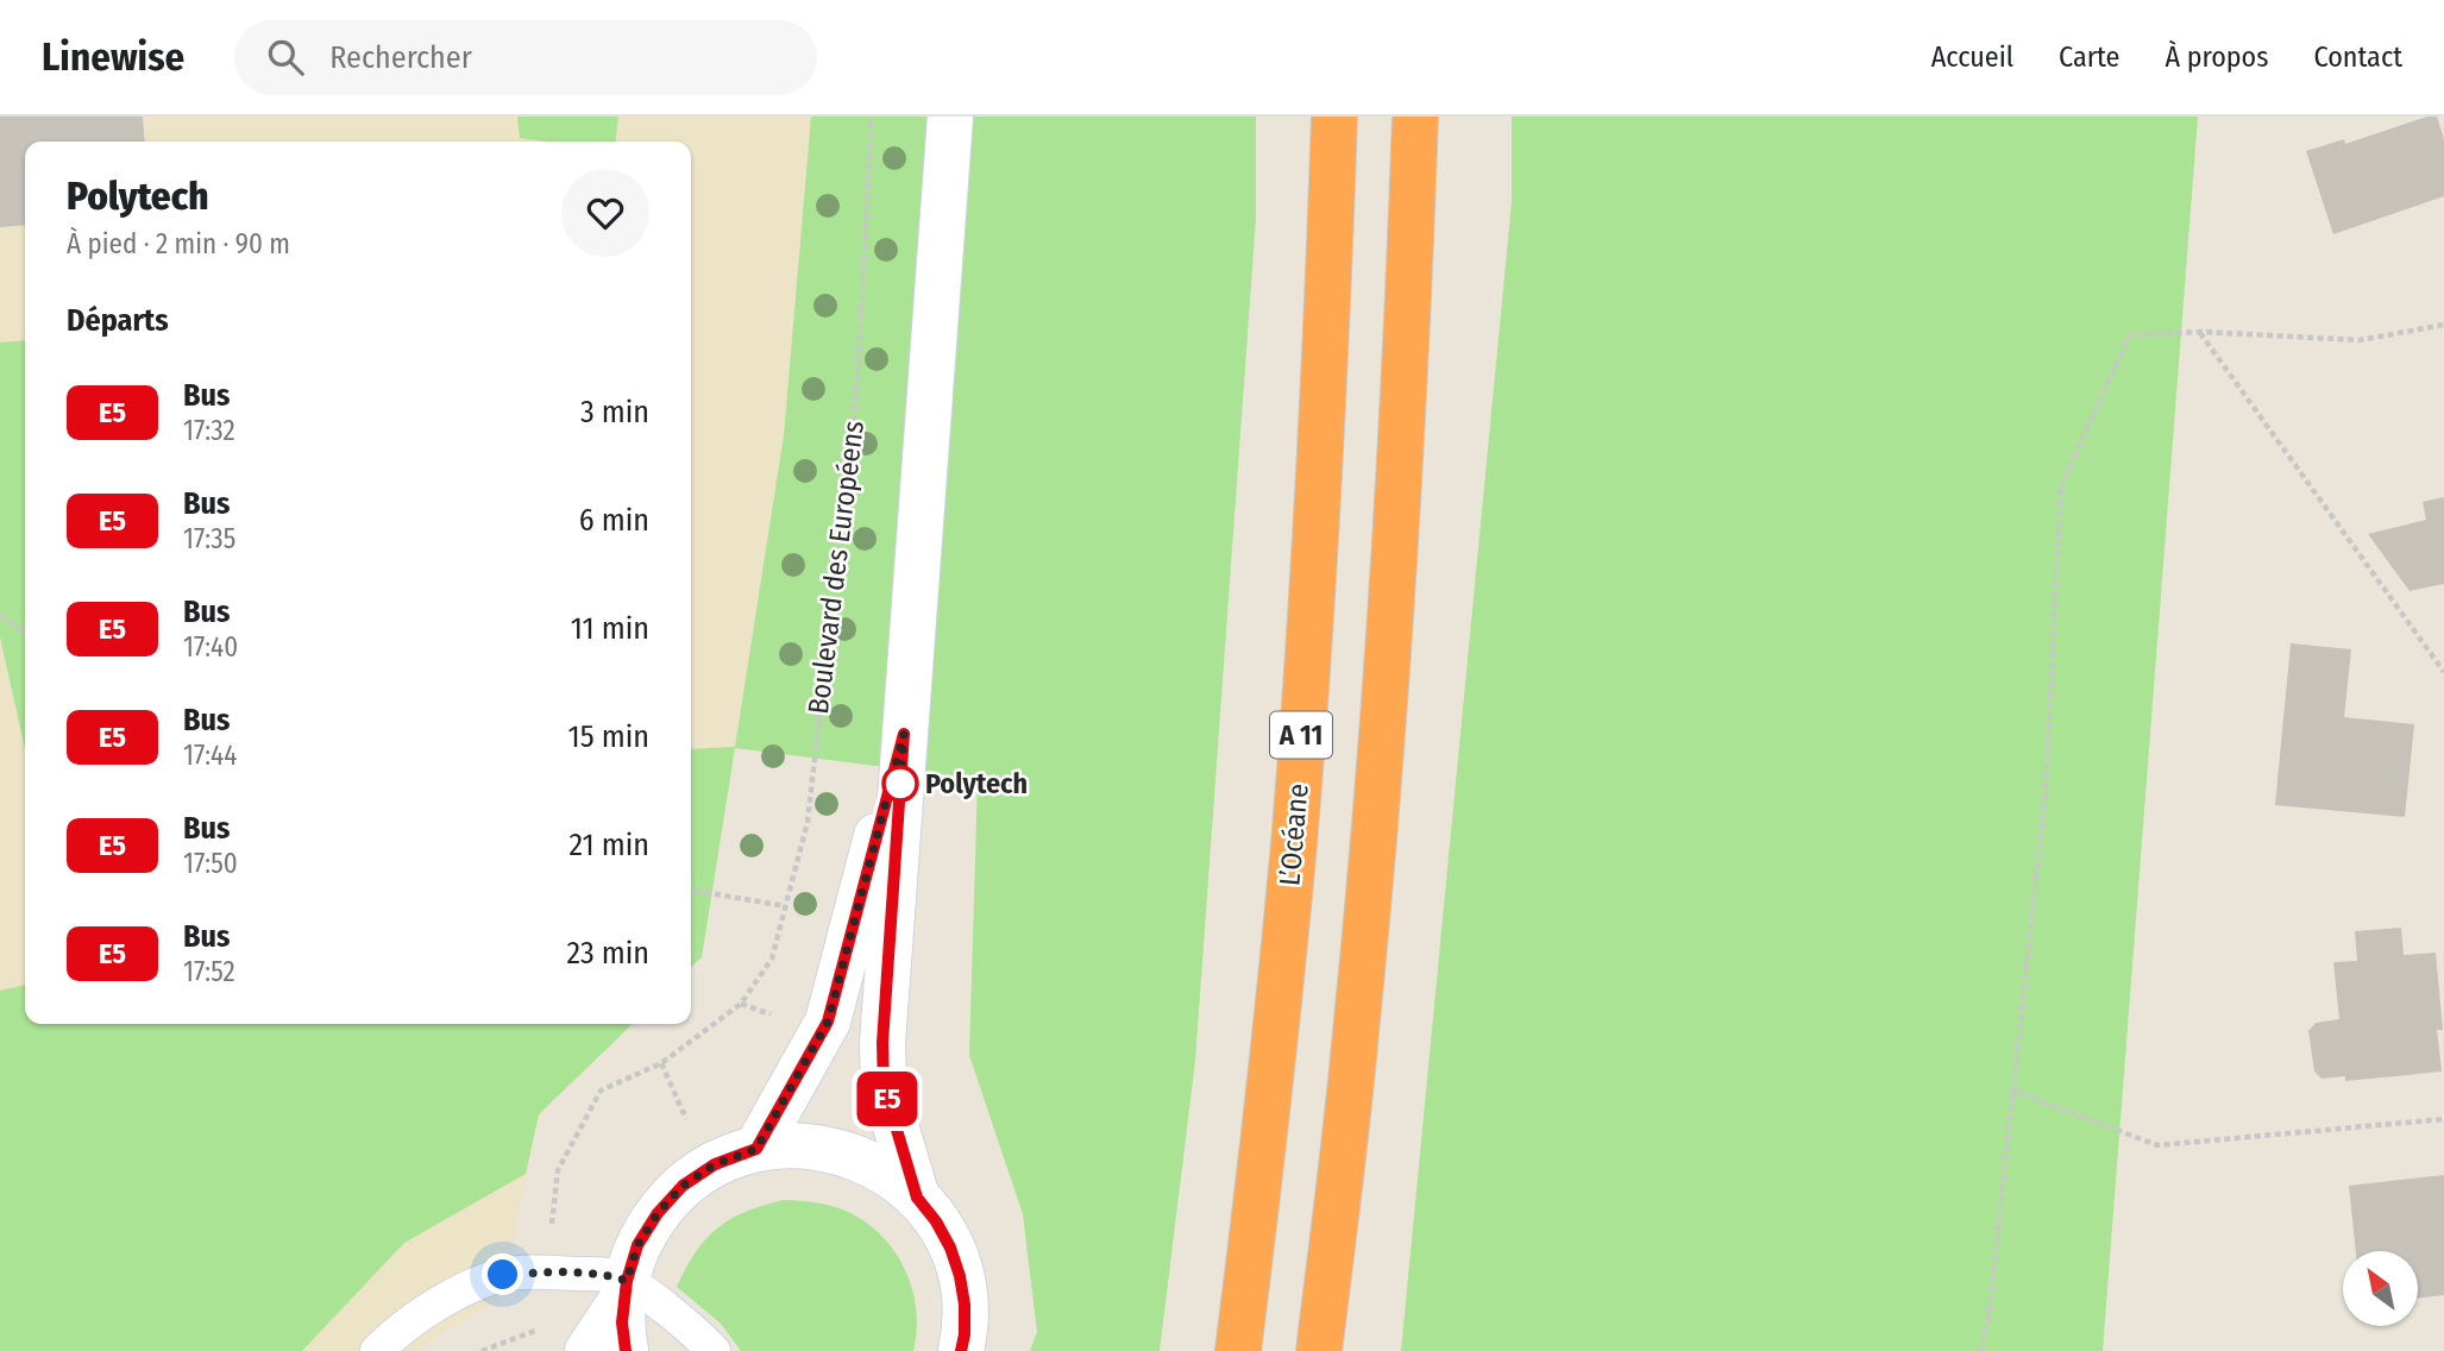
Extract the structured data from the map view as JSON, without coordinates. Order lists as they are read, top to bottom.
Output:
{
  "streets": {
    "highway": ["A 11", "L’Océane"],
    "path": ["Boulevard des Européens"]
  },
  "places": ["Polytech"],
  "lines": ["bus line E5"],
  "north": "top left",
  "page": {
    "header": "Linewise",
    "search": "Rechercher",
    "nav": [
      "Accueil",
      "Carte",
      "À propos",
      "Contact"
    ],
    "on_map": "E5",
    "heading": [
      ["Polytech", "À pied · 2 min · 90 m"],
      "Départs"
    ],
    "list": [
      {
        "mark": "E5",
        "name": "Bus",
        "note": "17:32",
        "value": "3 min"
      },
      {
        "mark": "E5",
        "name": "Bus",
        "note": "17:35",
        "value": "6 min"
      },
      {
        "mark": "E5",
        "name": "Bus",
        "note": "17:40",
        "value": "11 min"
      },
      {
        "mark": "E5",
        "name": "Bus",
        "note": "17:44",
        "value": "15 min"
      },
      {
        "mark": "E5",
        "name": "Bus",
        "note": "17:50",
        "value": "21 min"
      },
      {
        "mark": "E5",
        "name": "Bus",
        "note": "17:52",
        "value": "23 min"
      }
    ]
  }
}
